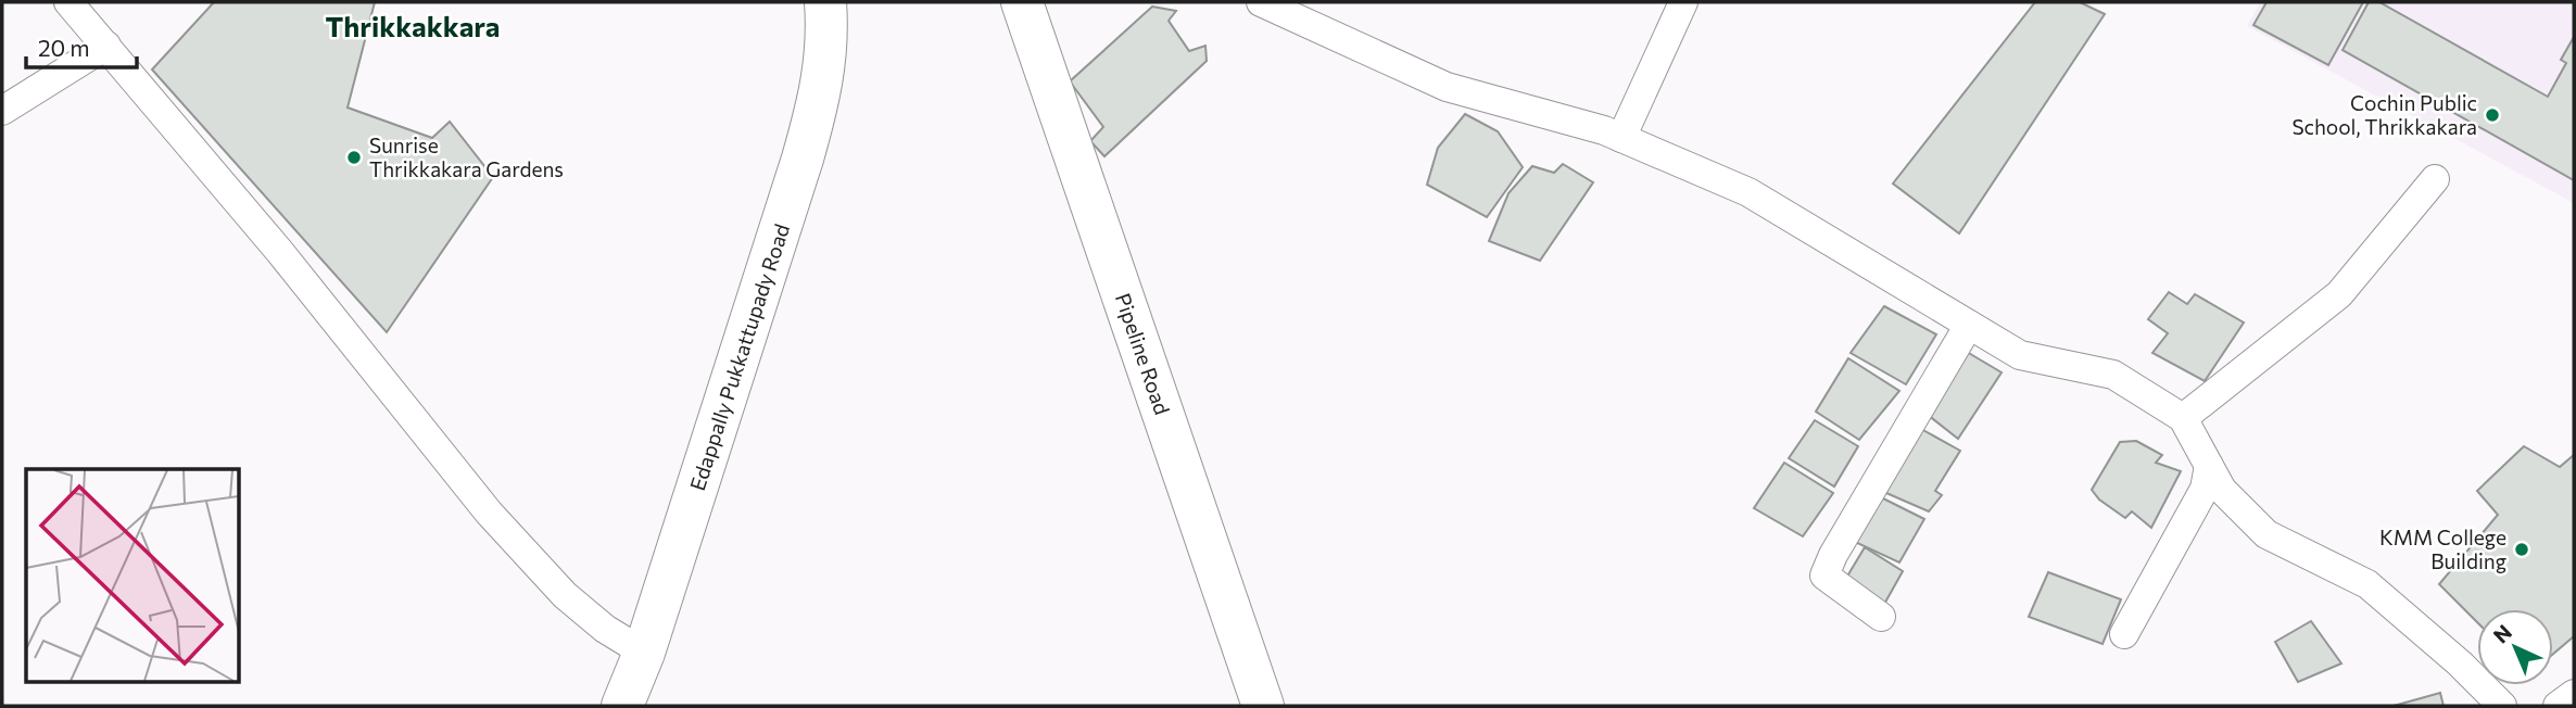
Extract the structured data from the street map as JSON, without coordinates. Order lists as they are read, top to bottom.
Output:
{
  "streets": {
    "street": ["Pipeline Road", "Edappally Pukkattupady Road"]
  },
  "districts": ["Thrikkakkara"],
  "places": ["Cochin Public School, Thrikkakara", "Sunrise Thrikkakara Gardens", "KMM College Building"],
  "scale_bar": "20 m",
  "north": "top left"
}
